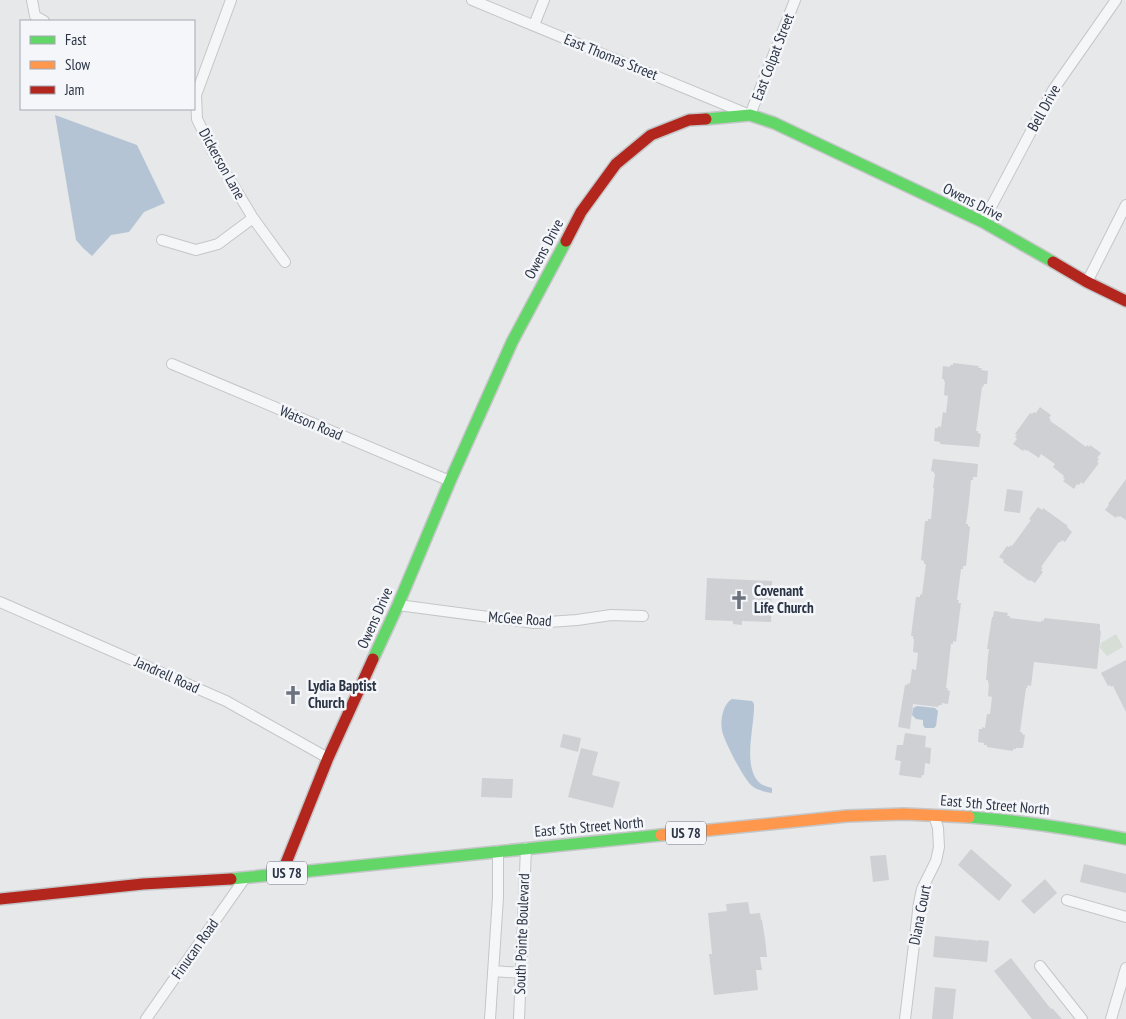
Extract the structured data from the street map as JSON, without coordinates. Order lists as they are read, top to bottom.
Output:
{
  "streets": {
    "street": [
      "East Thomas Street",
      "East Colpat Street",
      "Bell Drive",
      "Dickerson Lane",
      "Owens Drive",
      "Watson Road",
      "McGee Road",
      "Jandrell Road",
      "East 5th Street North",
      "US 78",
      "Diana Court",
      "South Pointe Boulevard",
      "Finucan Road"
    ]
  },
  "crossings": [
    ["East Thomas Street", "East Colpat Street"],
    ["East Thomas Street", "Owens Drive"],
    ["East Colpat Street", "Owens Drive"],
    ["Bell Drive", "Owens Drive"],
    ["Owens Drive", "Watson Road"],
    ["Owens Drive", "McGee Road"],
    ["Owens Drive", "Jandrell Road"],
    ["Owens Drive", "East 5th Street North"],
    ["East 5th Street North", "Diana Court"],
    ["East 5th Street North", "South Pointe Boulevard"],
    ["East 5th Street North", "Finucan Road"]
  ],
  "places": {
    "church": ["Covenant Life Church", "Lydia Baptist Church"]
  },
  "legend": ["Fast", "Slow", "Jam"]
}
